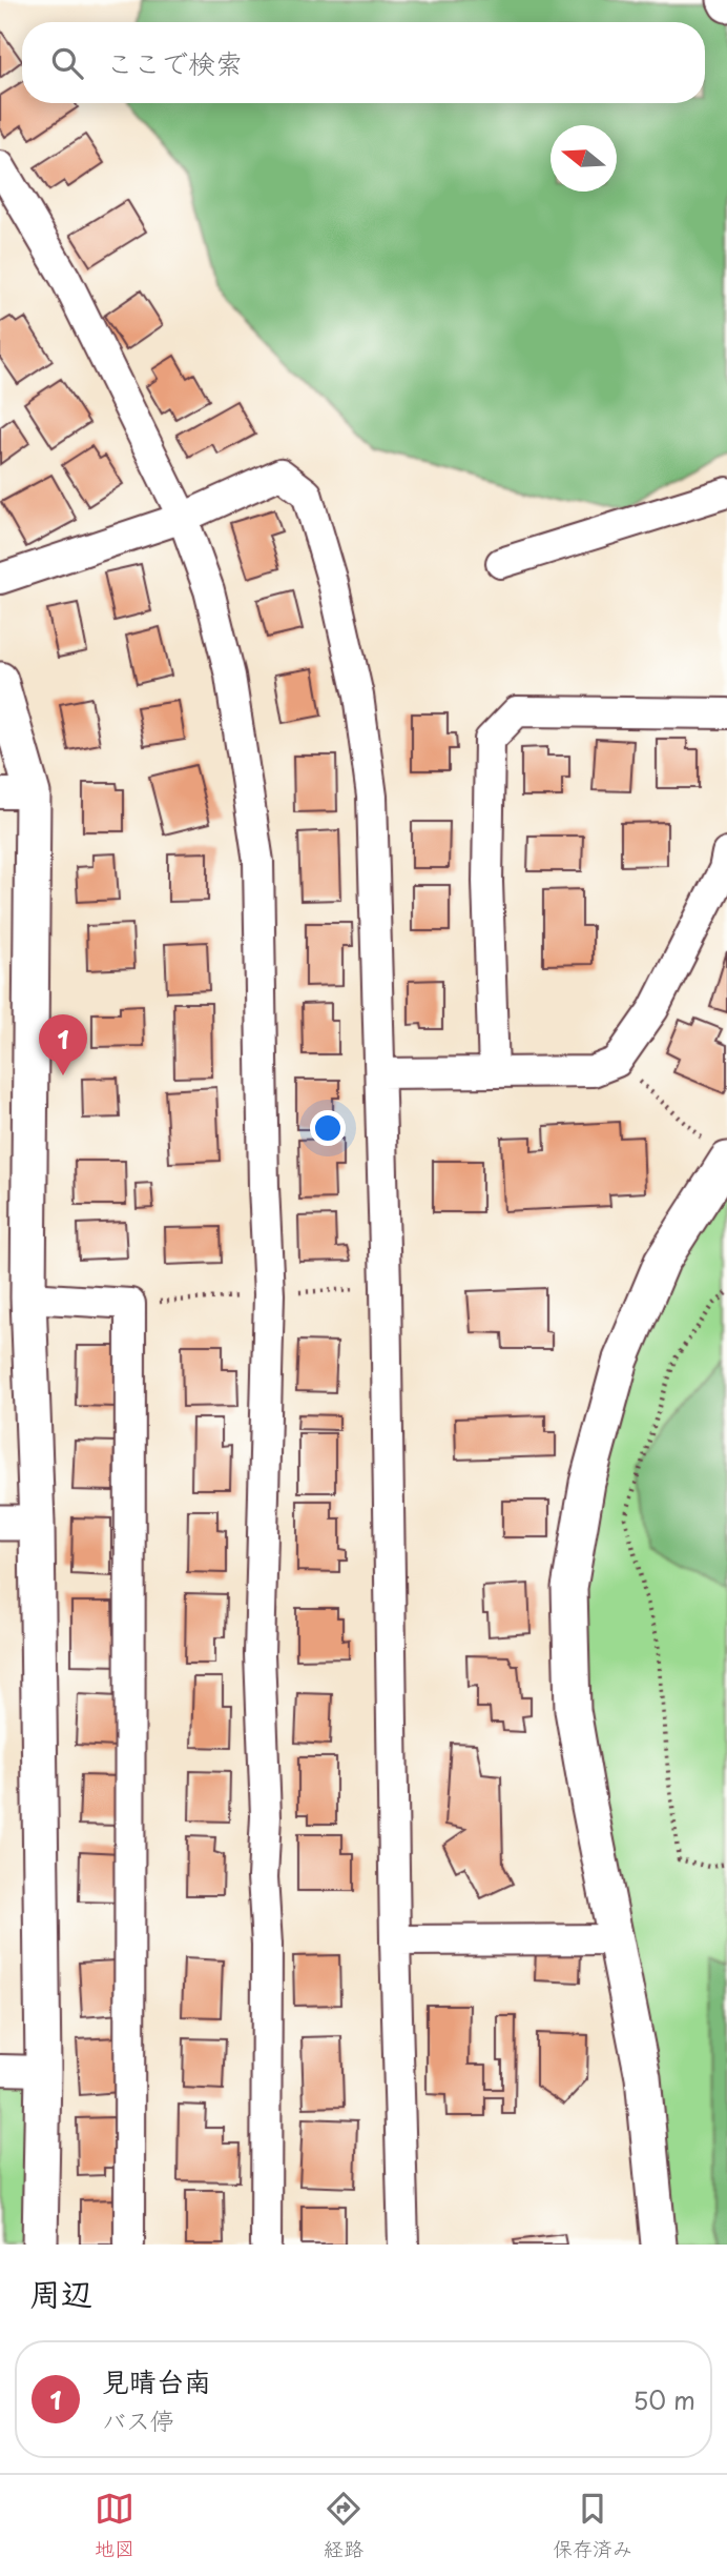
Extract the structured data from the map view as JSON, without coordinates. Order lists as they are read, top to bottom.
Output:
{
  "north": "left",
  "page": {
    "search": "ここで検索",
    "pins": "1",
    "heading": "周辺",
    "list": [
      {
        "mark": "1",
        "name": "見晴台南",
        "note": "バス停",
        "value": "50 m"
      }
    ],
    "nav": ["地図", "経路", "保存済み"]
  }
}
